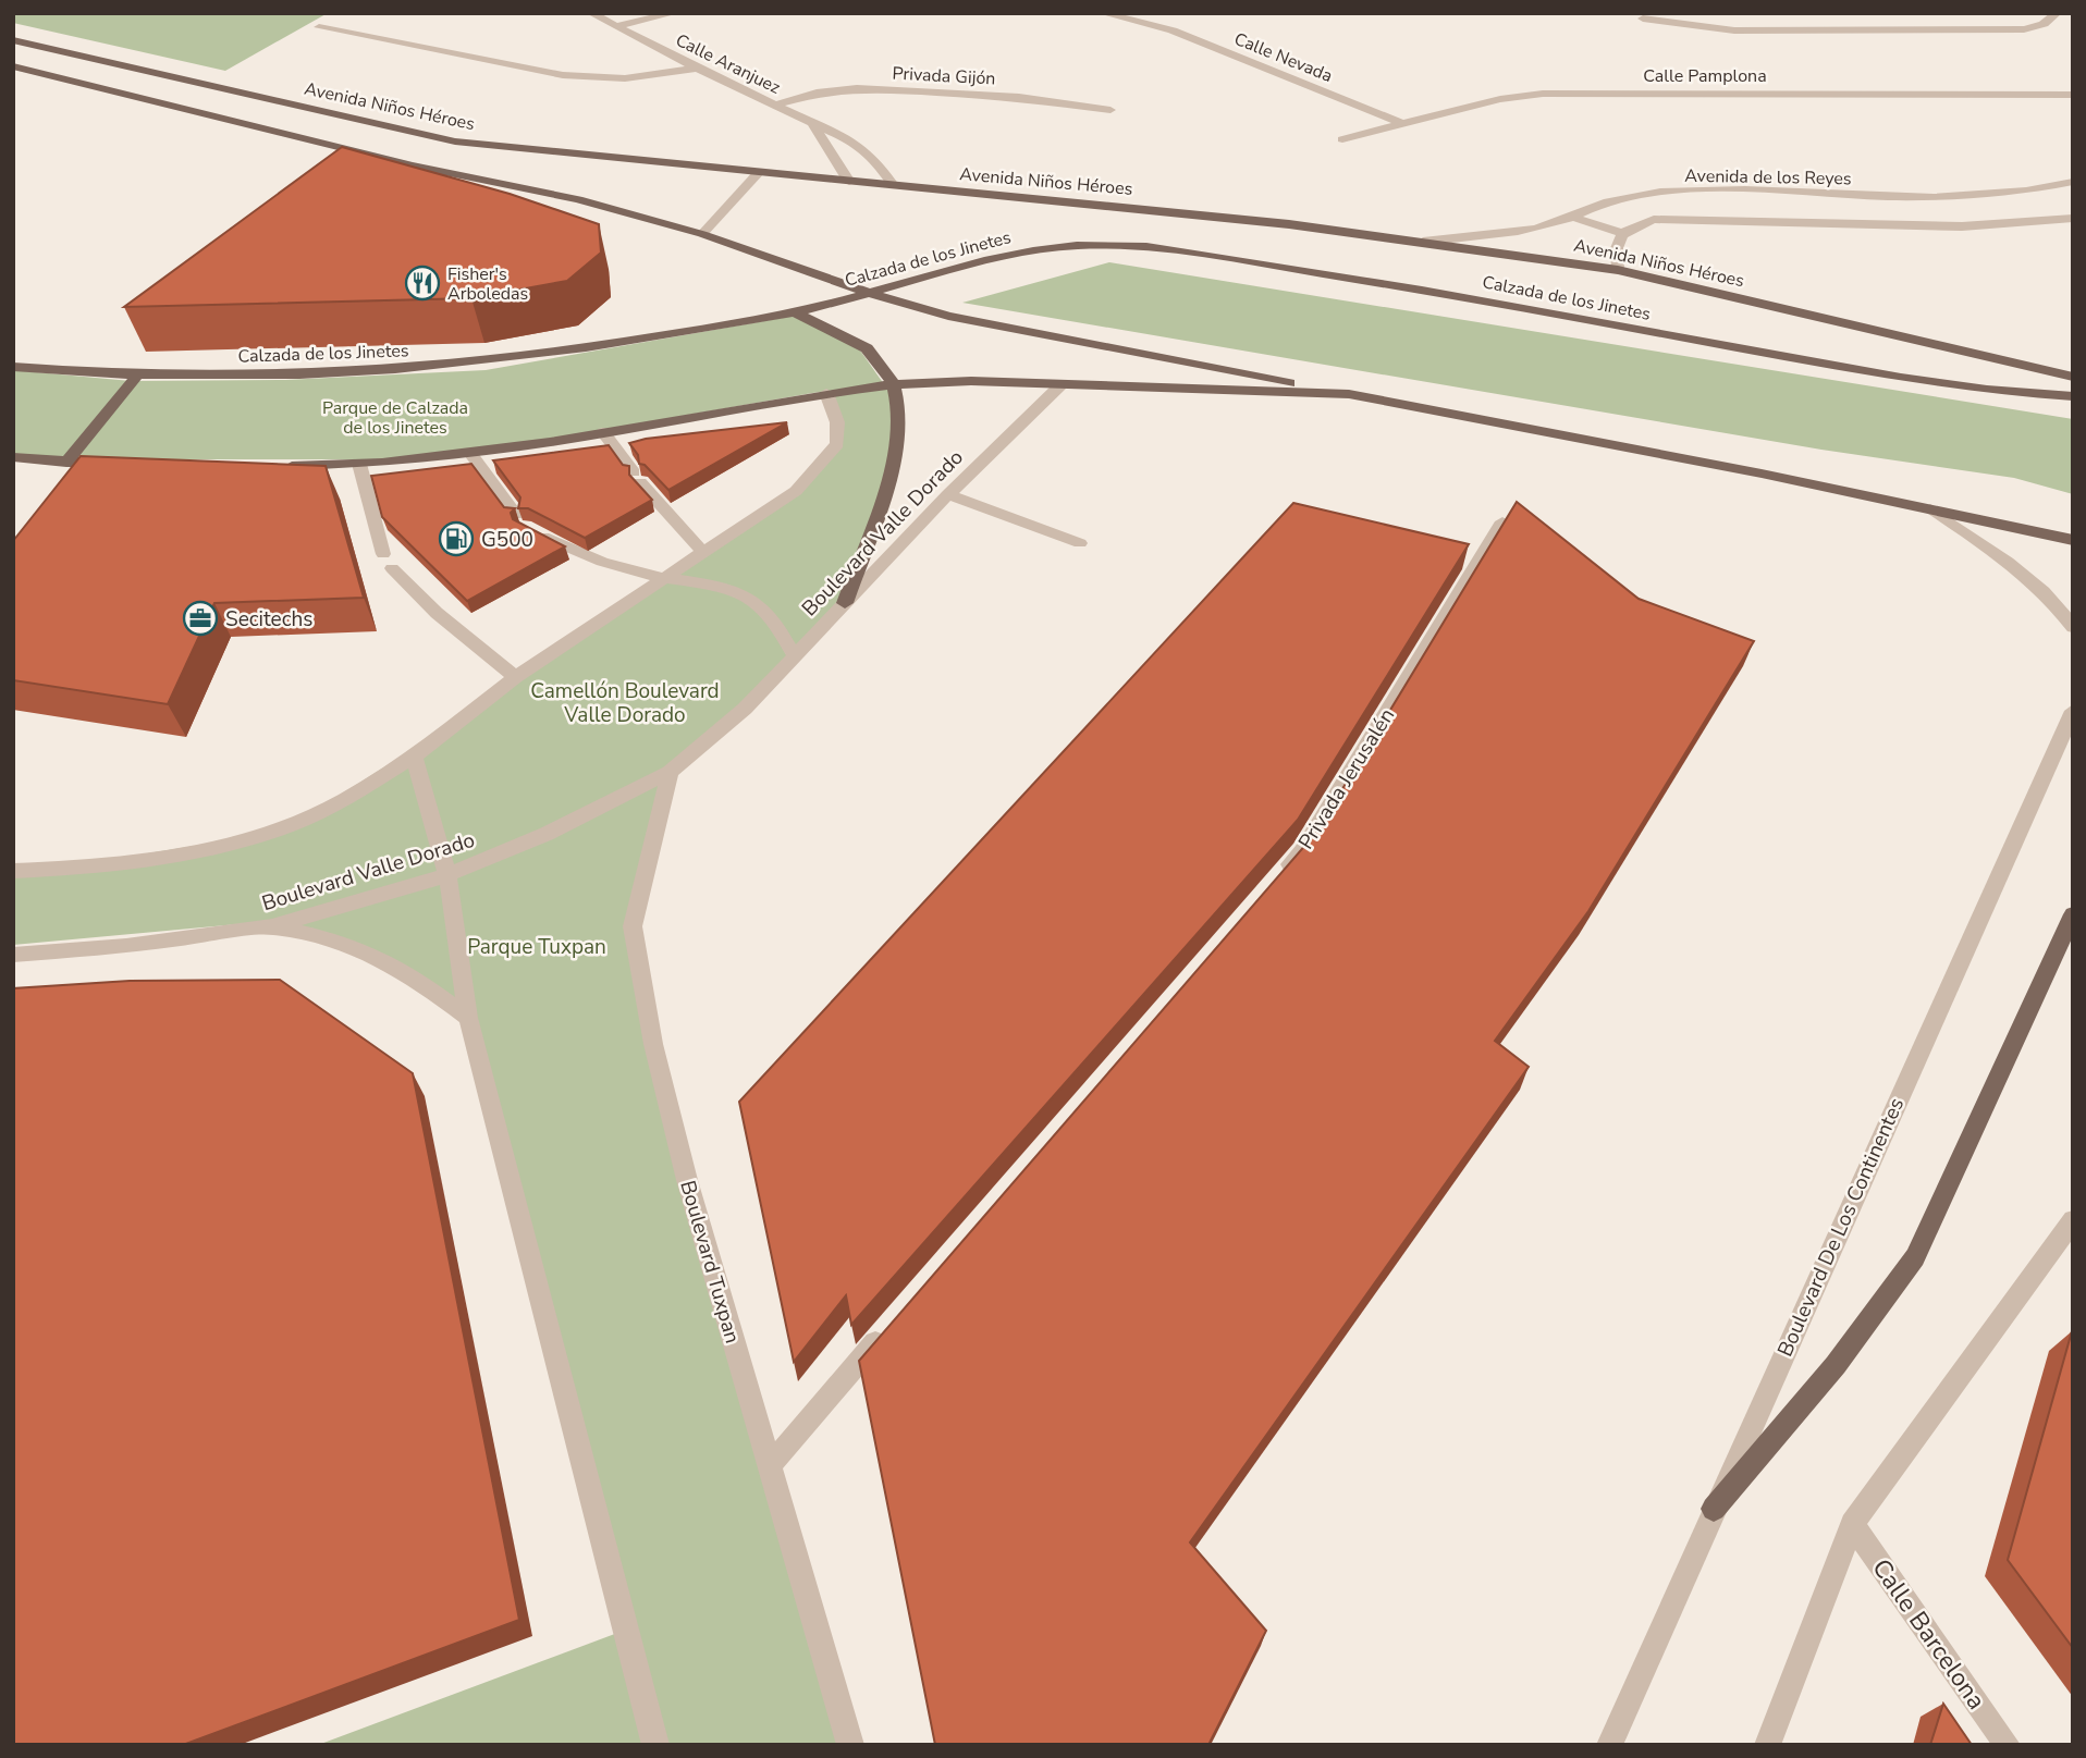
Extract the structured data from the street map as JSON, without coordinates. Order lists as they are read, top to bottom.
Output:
{
  "streets": {
    "main road": ["Avenida Niños Héroes", "Calzada de los Jinetes"],
    "street": [
      "Calle Nevada",
      "Calle Aranjuez",
      "Privada Gijón",
      "Calle Pamplona",
      "Avenida de los Reyes",
      "Boulevard Valle Dorado",
      "Privada Jerusalén",
      "Boulevard De Los Continentes",
      "Boulevard Tuxpan",
      "Calle Barcelona"
    ]
  },
  "crossings": [
    ["Calle Nevada", "Calle Pamplona"],
    ["Calle Aranjuez", "Privada Gijón"],
    ["Calle Aranjuez", "Avenida Niños Héroes"],
    ["Avenida Niños Héroes", "Avenida de los Reyes"],
    ["Boulevard Valle Dorado", "Boulevard Tuxpan"]
  ],
  "parks": ["Parque de Calzada de los Jinetes", "Camellón Boulevard Valle Dorado", "Parque Tuxpan"],
  "places": {
    "restaurant": ["Fisher's Arboledas"],
    "fuel station": ["G500"],
    "office": ["Secitechs"]
  }
}
